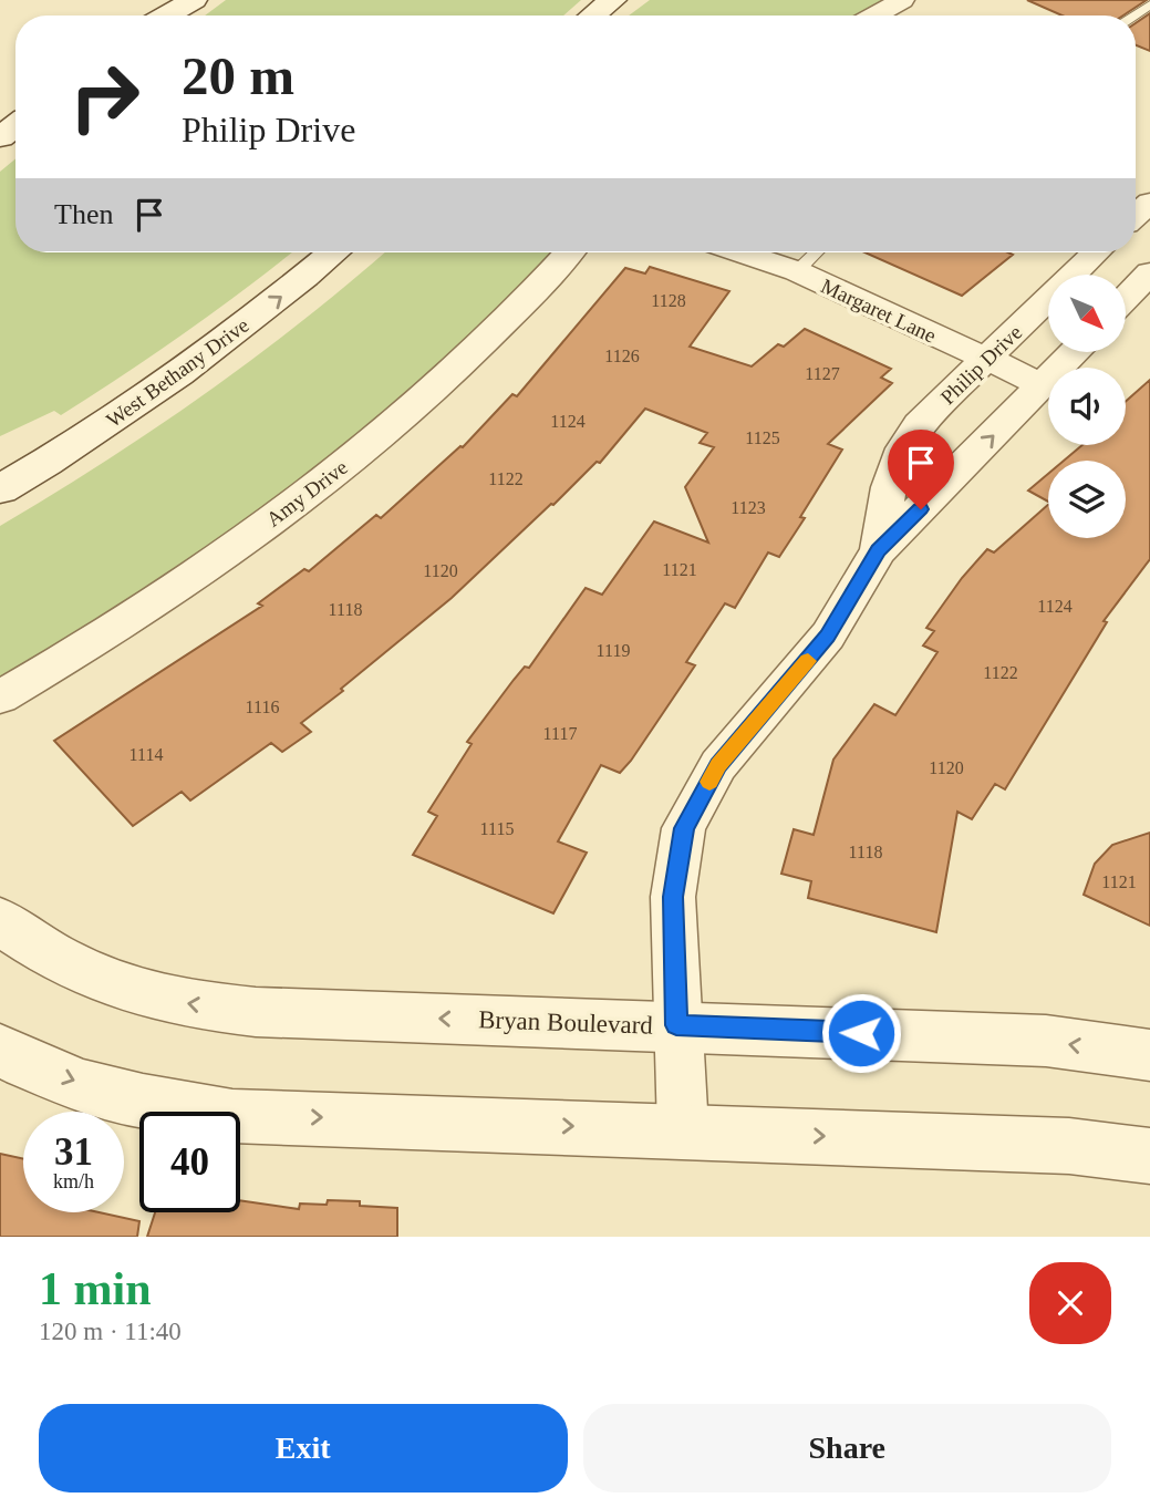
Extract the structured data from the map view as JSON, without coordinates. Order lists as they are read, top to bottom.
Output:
{
  "streets": {
    "street": [
      "Margaret Lane",
      "Philip Drive",
      "West Bethany Drive",
      "Amy Drive",
      "Bryan Boulevard"
    ]
  },
  "crossings": [
    ["Margaret Lane", "Philip Drive"],
    ["Philip Drive", "Bryan Boulevard"]
  ],
  "one_way": ["West Bethany Drive"],
  "house_numbers": [
    "1128",
    "1126",
    "1127",
    "1124",
    "1125",
    "1122",
    "1123",
    "1121",
    "1120",
    "1124",
    "1118",
    "1119",
    "1122",
    "1116",
    "1117",
    "1114",
    "1120",
    "1115",
    "1118",
    "1121"
  ],
  "north": "bottom right",
  "page": {
    "turn": ["20 m", "Philip Drive"],
    "then": "Then",
    "speed": "31 km/h",
    "limit": "40",
    "heading": ["1 min", "120 m · 11:40"],
    "buttons": ["Exit", "Share"]
  }
}
